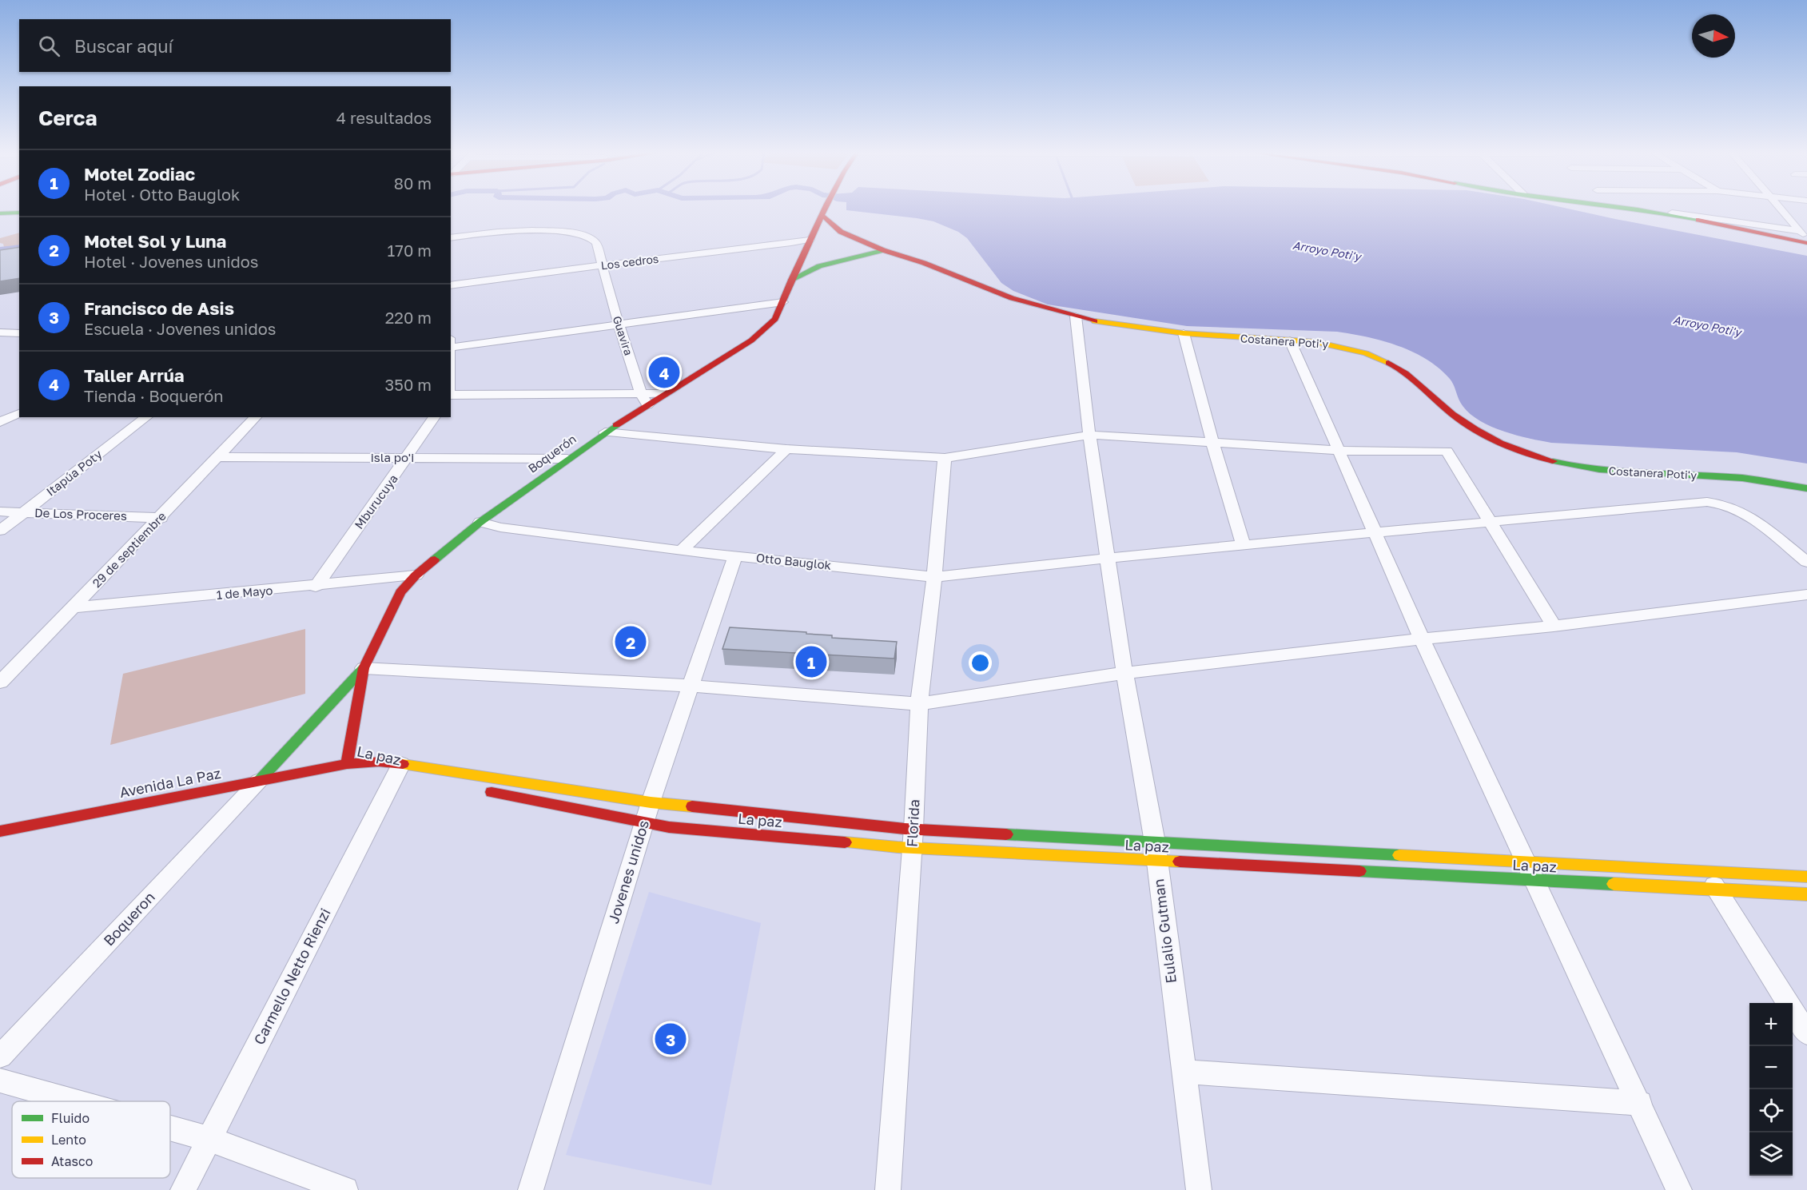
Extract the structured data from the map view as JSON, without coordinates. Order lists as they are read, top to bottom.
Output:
{
  "streets": {
    "street": [
      "Los cedros",
      "Guavira",
      "Costanera Poti'y",
      "Boquerón",
      "isla po'i",
      "Itapúa Poty",
      "Mburucuya",
      "De Los Proceres",
      "29 de septiembre",
      "Otto Bauglok",
      "1 de Mayo",
      "La paz",
      "Avenida La Paz",
      "Florida",
      "Jovenes unidos",
      "Boqueron",
      "Eulalio Gutman",
      "Carmello Netto Rienzi"
    ]
  },
  "crossings": [
    ["Los cedros", "Guavira"],
    ["Los cedros", "Boquerón"],
    ["Guavira", "Boquerón"],
    ["Costanera Poti'y", "Boquerón"],
    ["Costanera Poti'y", "Eulalio Gutman"],
    ["Boquerón", "isla po'i"],
    ["Boquerón", "Otto Bauglok"],
    ["Boquerón", "1 de Mayo"],
    ["Boquerón", "La paz"],
    ["Boquerón", "Avenida La Paz"],
    ["isla po'i", "Mburucuya"],
    ["isla po'i", "29 de septiembre"],
    ["Itapúa Poty", "De Los Proceres"],
    ["Mburucuya", "1 de Mayo"],
    ["De Los Proceres", "29 de septiembre"],
    ["29 de septiembre", "1 de Mayo"],
    ["Otto Bauglok", "Florida"],
    ["Otto Bauglok", "Jovenes unidos"],
    ["Otto Bauglok", "Eulalio Gutman"],
    ["La paz", "Avenida La Paz"],
    ["La paz", "Florida"],
    ["La paz", "Jovenes unidos"],
    ["La paz", "Eulalio Gutman"],
    ["La paz", "Carmello Netto Rienzi"],
    ["Avenida La Paz", "Boqueron"]
  ],
  "water": ["Arroyo Poti'y"],
  "legend": ["Fluido", "Lento", "Atasco"],
  "north": "right",
  "page": {
    "search": "Buscar aquí",
    "heading": ["Cerca", "4 resultados"],
    "list": [
      {
        "mark": "1",
        "name": "Motel Zodiac",
        "note": "Hotel · Otto Bauglok",
        "value": "80 m"
      },
      {
        "mark": "2",
        "name": "Motel Sol y Luna",
        "note": "Hotel · Jovenes unidos",
        "value": "170 m"
      },
      {
        "mark": "3",
        "name": "Francisco de Asis",
        "note": "Escuela · Jovenes unidos",
        "value": "220 m"
      },
      {
        "mark": "4",
        "name": "Taller Arrúa",
        "note": "Tienda · Boquerón",
        "value": "350 m"
      }
    ],
    "pins": [
      "4",
      "2",
      "1",
      "3"
    ],
    "map_buttons": ["+", "−"]
  }
}
